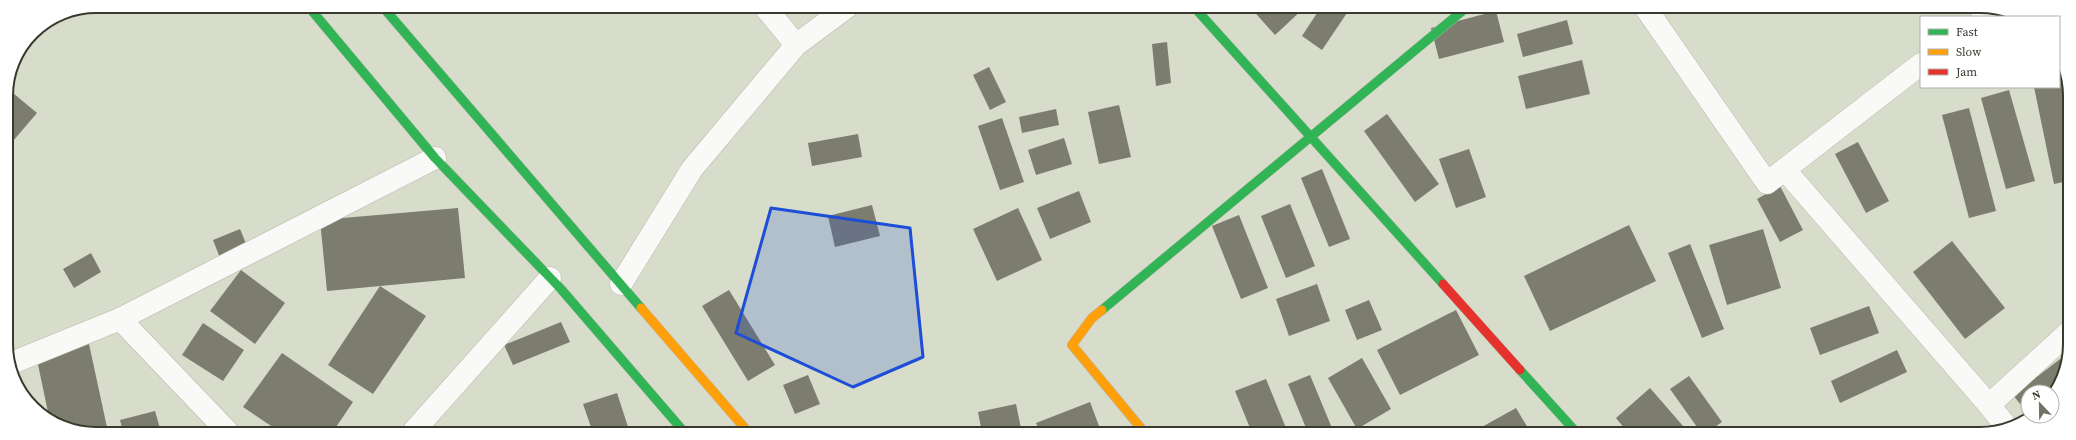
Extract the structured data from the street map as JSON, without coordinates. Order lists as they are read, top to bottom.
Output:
{
  "legend": ["Fast", "Slow", "Jam"],
  "north": "top"
}
